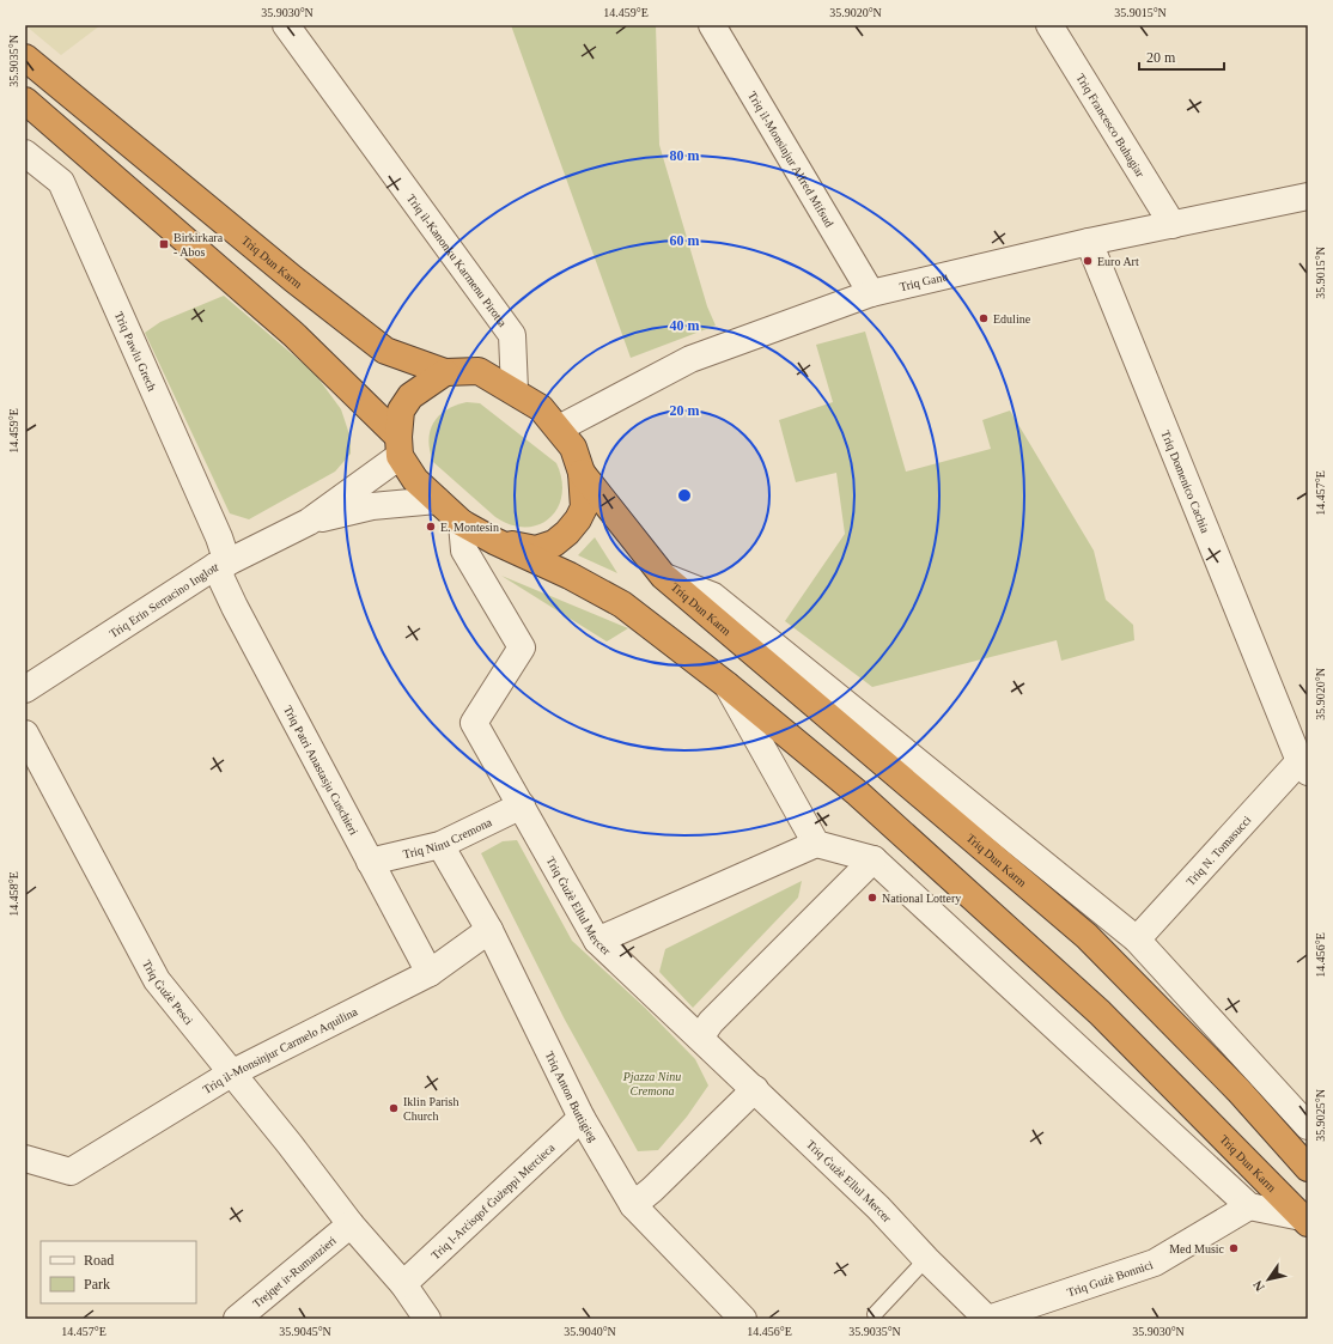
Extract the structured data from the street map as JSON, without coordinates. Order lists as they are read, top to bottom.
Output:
{
  "streets": {
    "highway": ["Triq Dun Karm"],
    "street": [
      "Triq Francesco Buhagiar",
      "Triq il-Monsinjur Alfred Mifsud",
      "Triq il-Kanonku Karmenu Pirotta",
      "Triq Ganu",
      "Triq Pawlu Grech",
      "Triq Domenico Cachia",
      "Triq Erin Serracino Inglott",
      "Triq Patri Anastasju Cuschieri",
      "Triq Ninu Cremona",
      "Triq N. Tomasucci",
      "Triq Ġużè Ellul Mercer",
      "Triq Ġużè Pesci",
      "Triq il-Monsinjur Carmelo Aquilina",
      "Triq Anton Buttigieg",
      "Triq l-Arċisqof Ġużeppi Mercieca",
      "Trejqet ir-Rumanzieri",
      "Triq Gużè Bonnici"
    ]
  },
  "crossings": [
    ["Triq Francesco Buhagiar", "Triq Ganu"],
    ["Triq il-Monsinjur Alfred Mifsud", "Triq Ganu"],
    ["Triq il-Kanonku Karmenu Pirotta", "Triq Dun Karm"],
    ["Triq Dun Karm", "Triq Ganu"],
    ["Triq Dun Karm", "Triq Erin Serracino Inglott"],
    ["Triq Dun Karm", "Triq N. Tomasucci"],
    ["Triq Dun Karm", "Triq Ġużè Ellul Mercer"],
    ["Triq Dun Karm", "Triq Gużè Bonnici"],
    ["Triq Ganu", "Triq Domenico Cachia"],
    ["Triq Pawlu Grech", "Triq Erin Serracino Inglott"],
    ["Triq Pawlu Grech", "Triq Patri Anastasju Cuschieri"],
    ["Triq Domenico Cachia", "Triq N. Tomasucci"],
    ["Triq Erin Serracino Inglott", "Triq Patri Anastasju Cuschieri"],
    ["Triq Patri Anastasju Cuschieri", "Triq Ninu Cremona"],
    ["Triq Patri Anastasju Cuschieri", "Triq il-Monsinjur Carmelo Aquilina"],
    ["Triq Ninu Cremona", "Triq Ġużè Ellul Mercer"],
    ["Triq Ninu Cremona", "Triq Anton Buttigieg"],
    ["Triq Ġużè Ellul Mercer", "Triq Gużè Bonnici"],
    ["Triq Ġużè Pesci", "Triq il-Monsinjur Carmelo Aquilina"],
    ["Triq Ġużè Pesci", "Triq l-Arċisqof Ġużeppi Mercieca"],
    ["Triq Ġużè Pesci", "Trejqet ir-Rumanzieri"],
    ["Triq il-Monsinjur Carmelo Aquilina", "Triq Anton Buttigieg"],
    ["Triq Anton Buttigieg", "Triq l-Arċisqof Ġużeppi Mercieca"]
  ],
  "parks": ["Pjazza Ninu Cremona"],
  "places": {
    "transit": ["Birkirkara - Abos"],
    "other": [
      "Euro Art",
      "Eduline",
      "E. Montesin",
      "National Lottery",
      "Iklin Parish Church",
      "Med Music"
    ]
  },
  "legend": ["Road", "Park"],
  "scale_bar": "20 m",
  "north": "bottom left",
  "coordinates": [
    "35.9030°N",
    "14.459°E",
    "35.9020°N",
    "35.9015°N",
    "35.9035°N",
    "14.457°E",
    "14.458°E",
    "14.456°E",
    "35.9025°N",
    "35.9045°N",
    "35.9040°N"
  ],
  "rings": [
    "80 m",
    "60 m",
    "40 m",
    "20 m"
  ]
}
